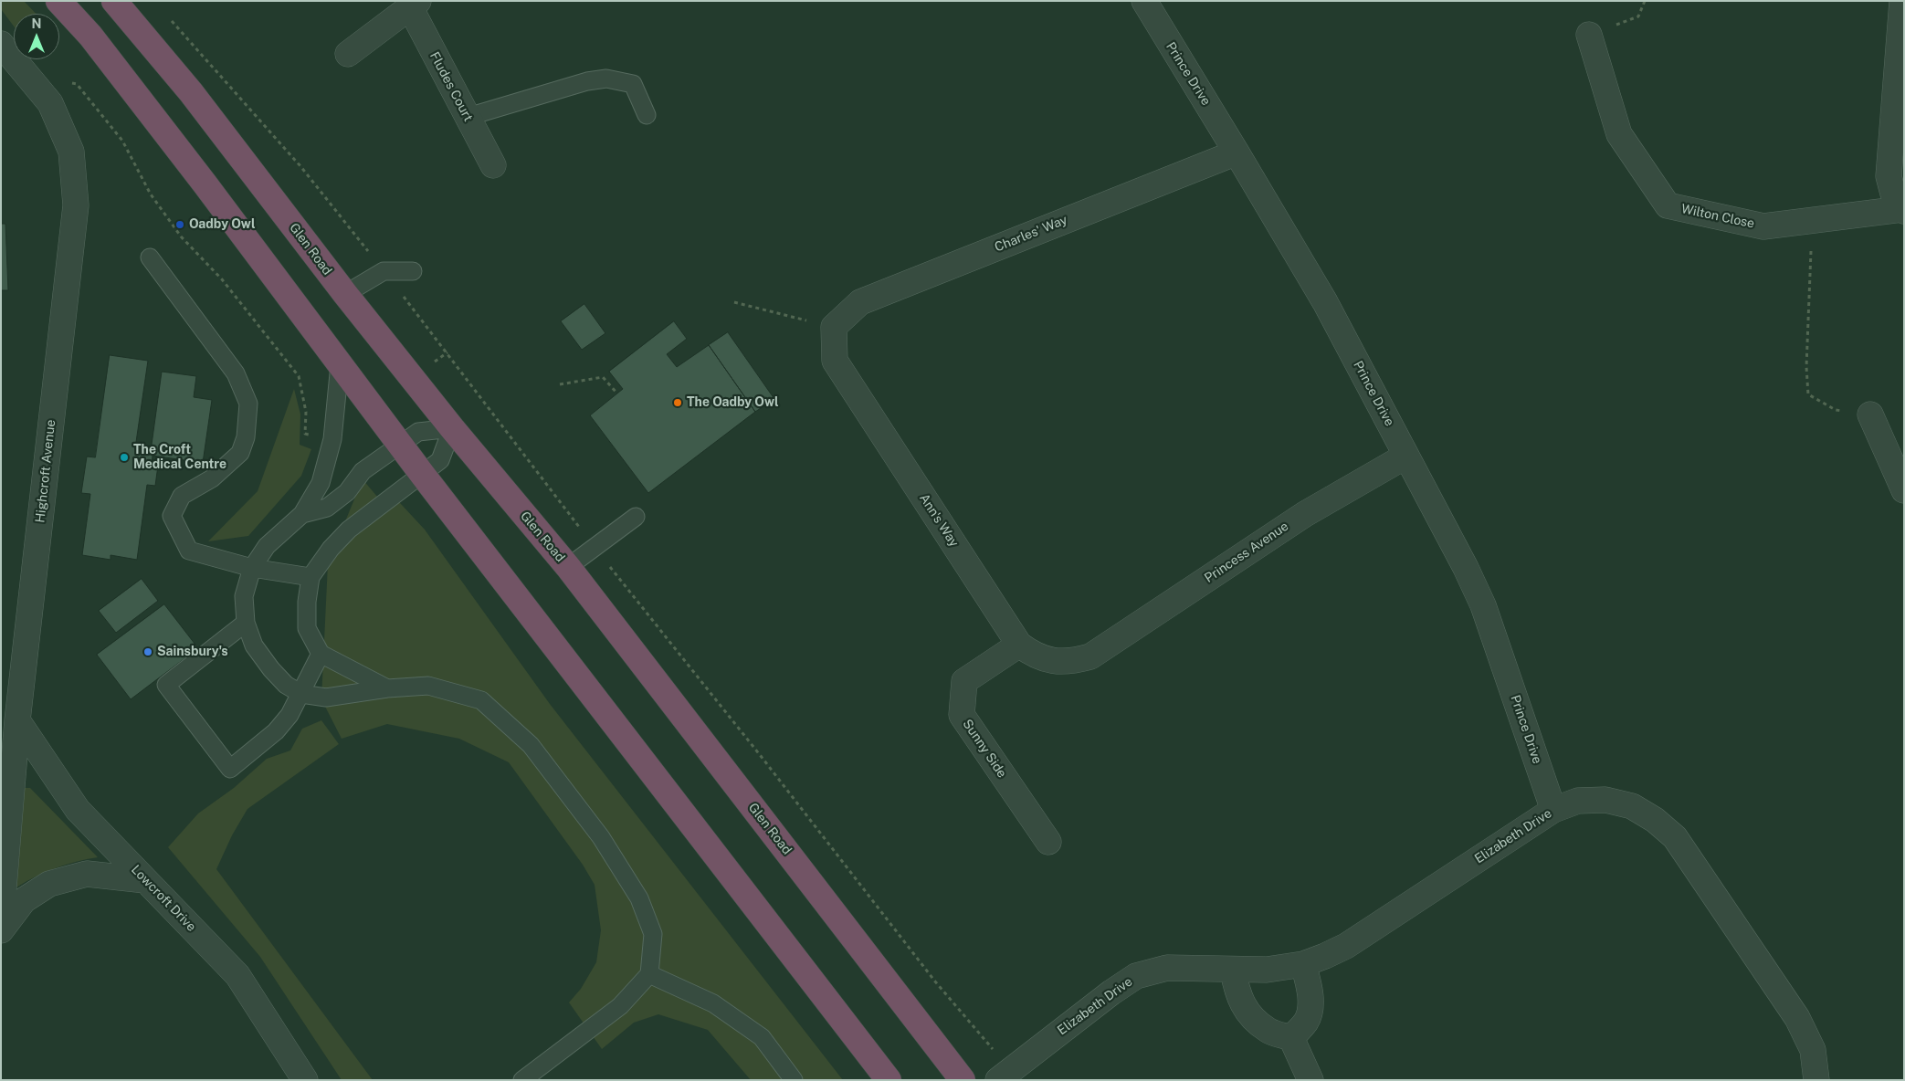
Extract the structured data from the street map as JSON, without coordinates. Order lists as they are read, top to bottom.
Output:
{
  "streets": {
    "highway": ["Glen Road"],
    "street": [
      "Prince Drive",
      "Fludes Court",
      "Wilton Close",
      "Charles' Way",
      "Highcroft Avenue",
      "Ann's Way",
      "Princess Avenue",
      "Sunny Side",
      "Elizabeth Drive",
      "Lowcroft Drive"
    ]
  },
  "crossings": [
    ["Prince Drive", "Charles' Way"],
    ["Prince Drive", "Princess Avenue"],
    ["Prince Drive", "Elizabeth Drive"],
    ["Charles' Way", "Ann's Way"],
    ["Highcroft Avenue", "Lowcroft Drive"],
    ["Ann's Way", "Princess Avenue"],
    ["Ann's Way", "Sunny Side"]
  ],
  "places": [
    "Oadby Owl",
    "The Oadby Owl",
    "The Croft Medical Centre",
    "Sainsbury's"
  ],
  "north": "top"
}
